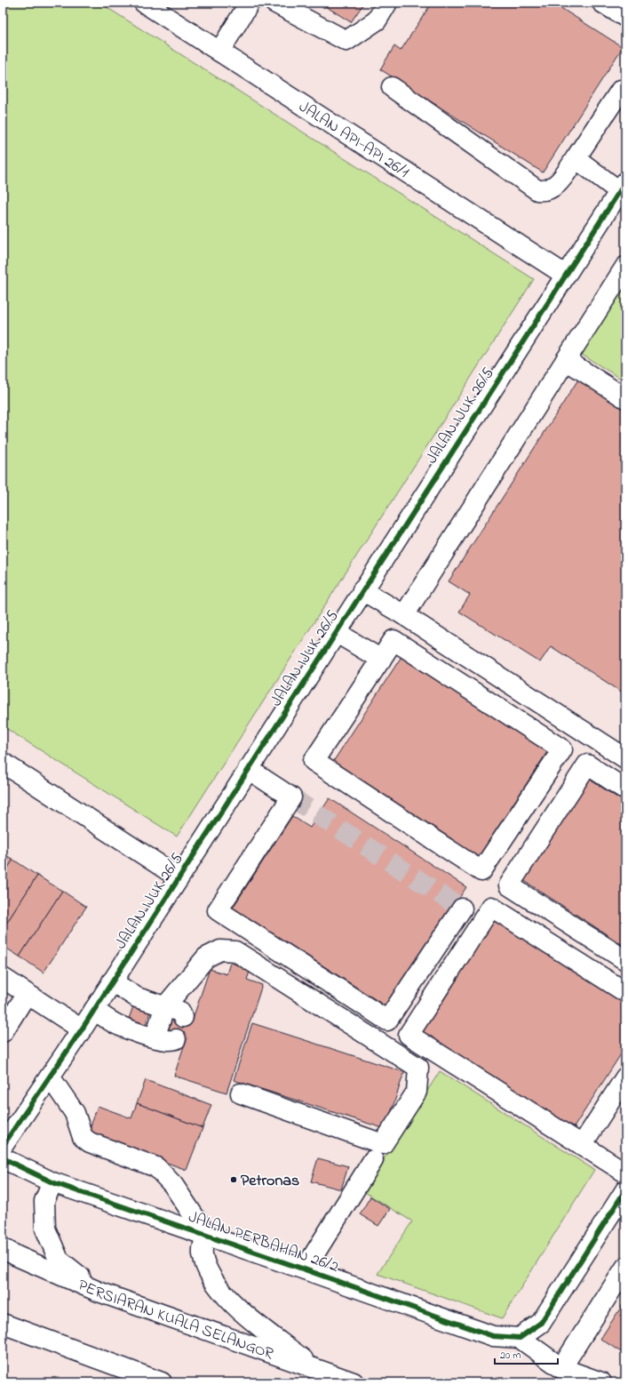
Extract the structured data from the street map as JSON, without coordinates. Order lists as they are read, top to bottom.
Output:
{
  "streets": {
    "street": [
      "JALAN API-API 26/1",
      "JALAN IJUK 26/5",
      "JALAN PERBAHAN 26/2",
      "PERSIARAN KUALA SELANGOR"
    ]
  },
  "crossings": [
    ["JALAN API-API 26/1", "JALAN IJUK 26/5"]
  ],
  "places": ["Petronas"],
  "scale_bar": "20 m"
}
